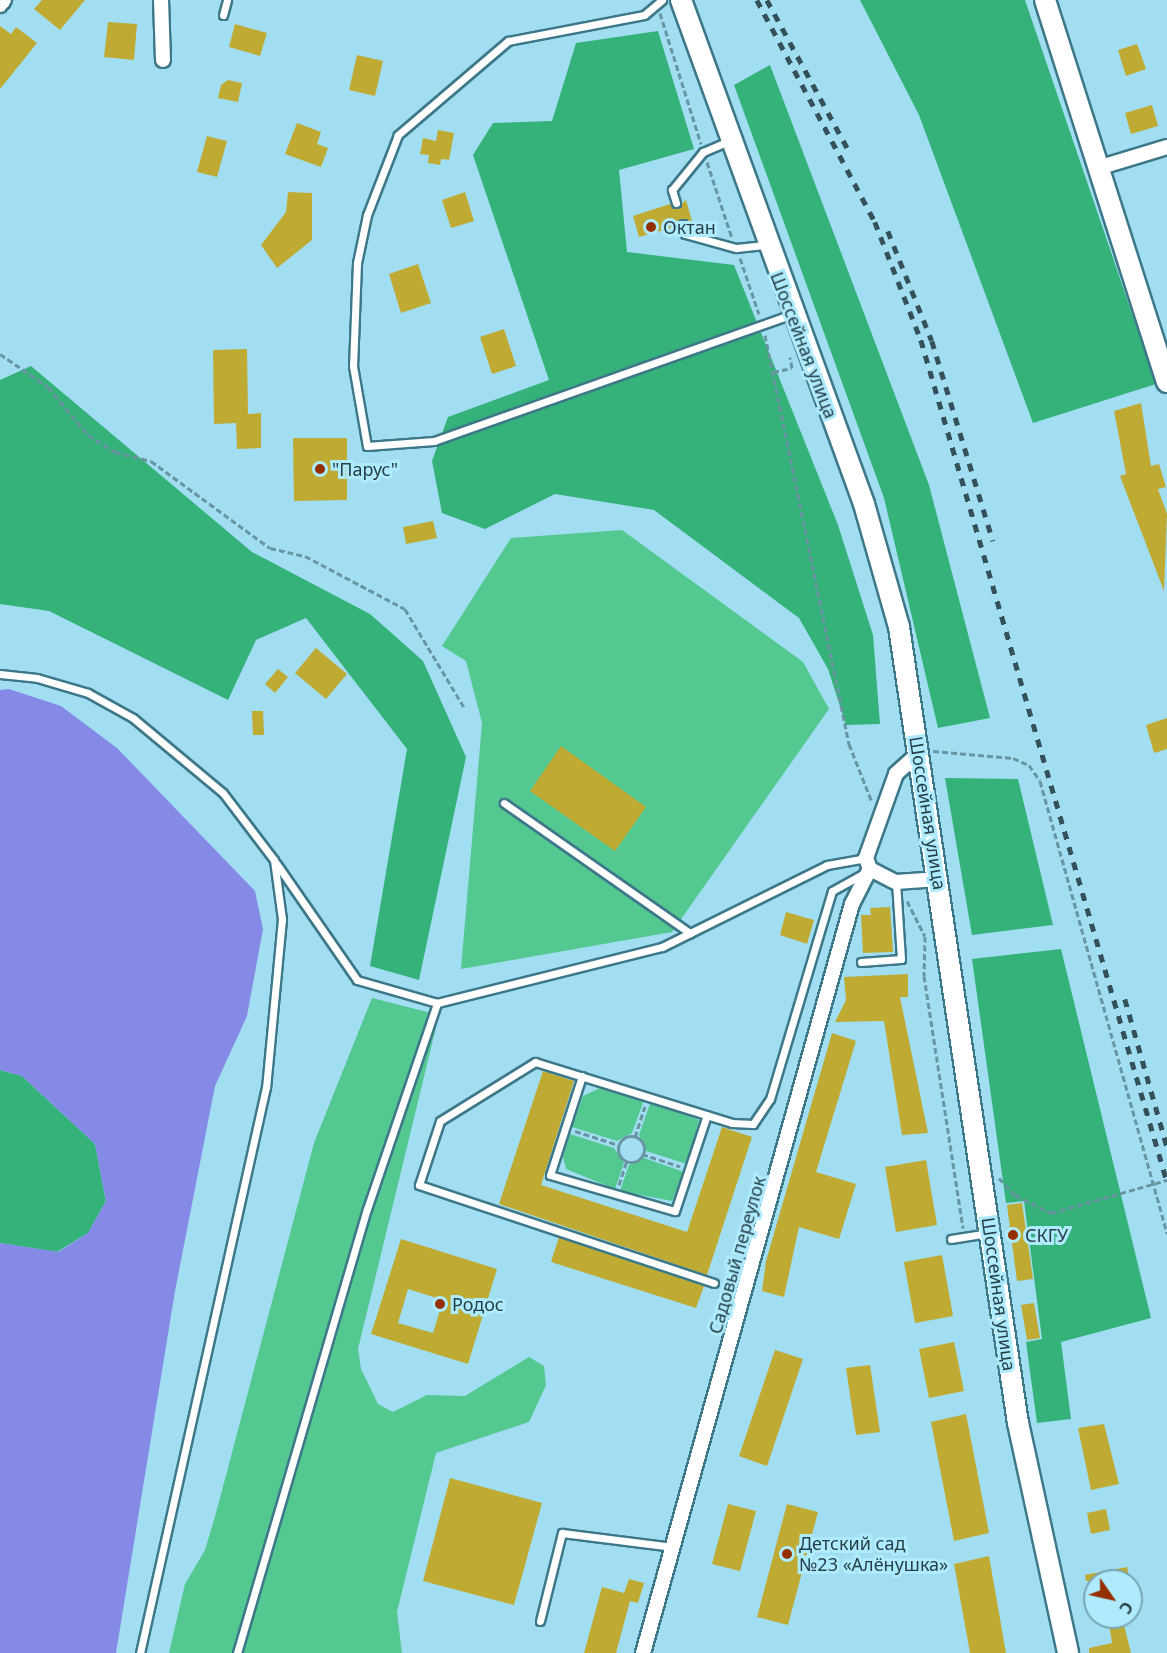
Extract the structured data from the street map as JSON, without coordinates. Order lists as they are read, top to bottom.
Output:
{
  "streets": {
    "main road": ["Шоссейная улица"],
    "street": ["Садовый переулок"]
  },
  "crossings": [
    ["Шоссейная улица", "Садовый переулок"]
  ],
  "places": [
    "Октан",
    "\"Парус\"",
    "СКГУ",
    "Родос",
    "Детский сад №23 «Алёнушка»"
  ],
  "north": "bottom right"
}
